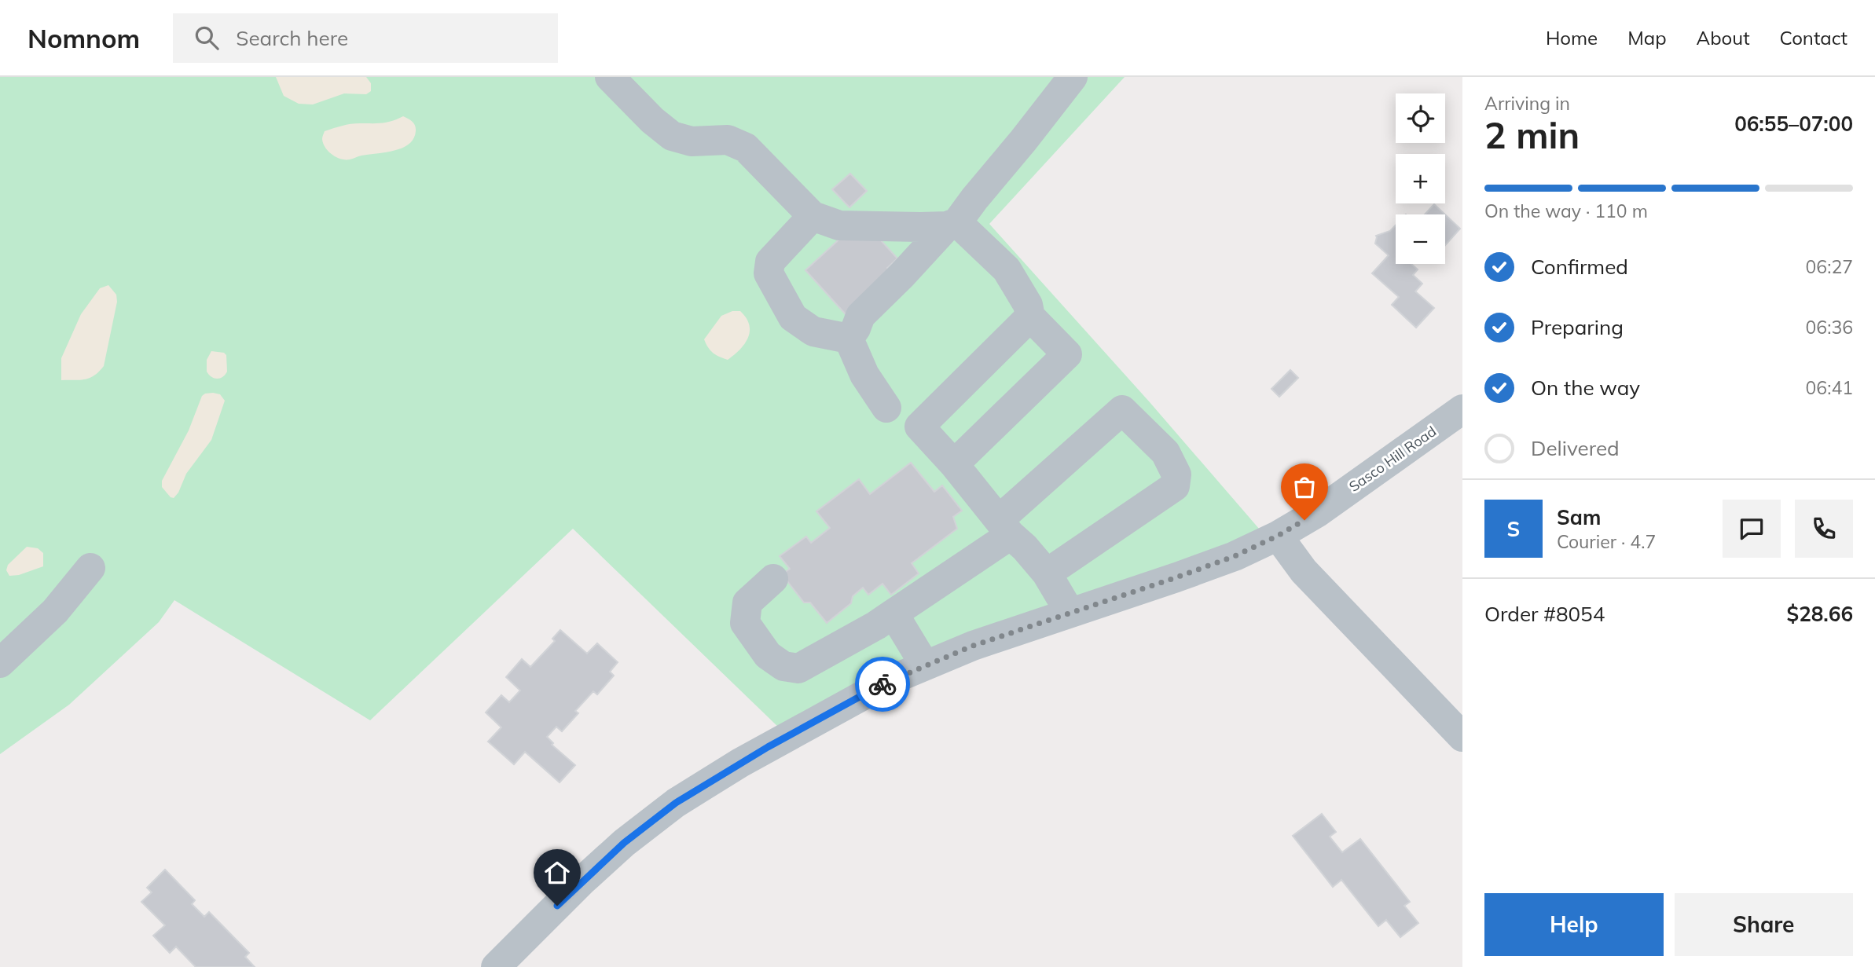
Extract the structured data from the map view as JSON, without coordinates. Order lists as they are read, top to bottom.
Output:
{
  "streets": {
    "street": ["Sasco Hill Road"]
  },
  "page": {
    "header": "Nomnom",
    "search": "Search here",
    "nav": [
      "Home",
      "Map",
      "About",
      "Contact"
    ],
    "heading": ["2 min", "Arriving in", "06:55–07:00"],
    "panel": [
      "Sam",
      "Courier · 4.7",
      "Order #8054",
      "$28.66"
    ],
    "map_buttons": ["+", "−"],
    "bar": "On the way · 110 m",
    "list": [
      ["Confirmed", "06:27"],
      ["Preparing", "06:36"],
      ["On the way", "06:41"],
      "Delivered"
    ],
    "round": "S",
    "buttons": ["Help", "Share"]
  }
}
